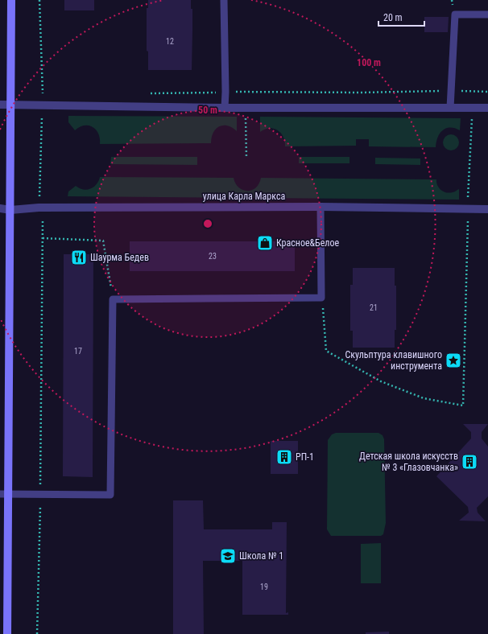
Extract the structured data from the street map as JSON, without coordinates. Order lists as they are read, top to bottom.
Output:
{
  "streets": {
    "street": ["улица Карла Маркса"]
  },
  "places": {
    "shop": ["Красное&Белое"],
    "restaurant": ["Шаурма Бедев"],
    "place": ["Скульптура клавишного инструмента"],
    "building": ["РП-1", "Детская школа искусств № 3 «Глазовчанка»"],
    "school or university": ["Школа № 1"]
  },
  "house_numbers": [
    "12",
    "23",
    "21",
    "17",
    "19"
  ],
  "scale_bar": "20 m",
  "rings": ["100 m", "50 m"]
}
